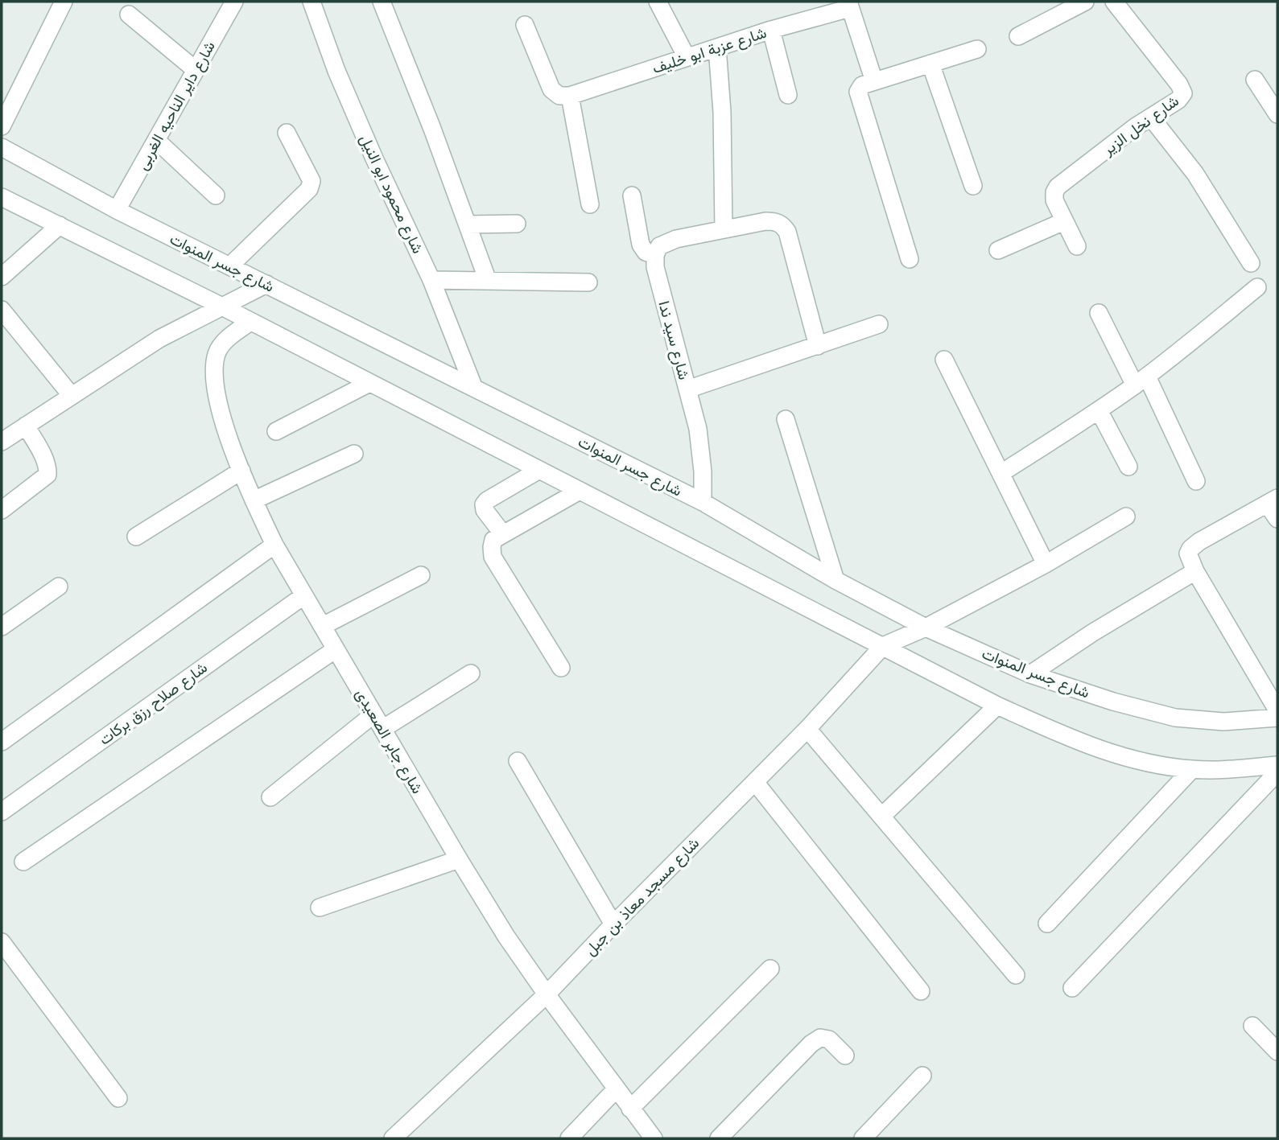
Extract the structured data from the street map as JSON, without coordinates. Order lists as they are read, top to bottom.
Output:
{
  "streets": {
    "street": [
      "شارع عزبة ابو خليف",
      "شارع داير الناحيه الغربى",
      "شارع نخل الزير",
      "شارع محمود ابو النيل",
      "شارع جسر المنوات",
      "شارع سيد ندا",
      "شارع صلاح رزق بركات",
      "شارع جابر الصعيدى",
      "شارع مسجد معاذ بن جبل"
    ]
  },
  "crossings": [
    ["شارع داير الناحيه الغربى", "شارع جسر المنوات"],
    ["شارع محمود ابو النيل", "شارع جسر المنوات"],
    ["شارع جسر المنوات", "شارع سيد ندا"],
    ["شارع صلاح رزق بركات", "شارع جابر الصعيدى"],
    ["شارع جابر الصعيدى", "شارع مسجد معاذ بن جبل"]
  ]
}
